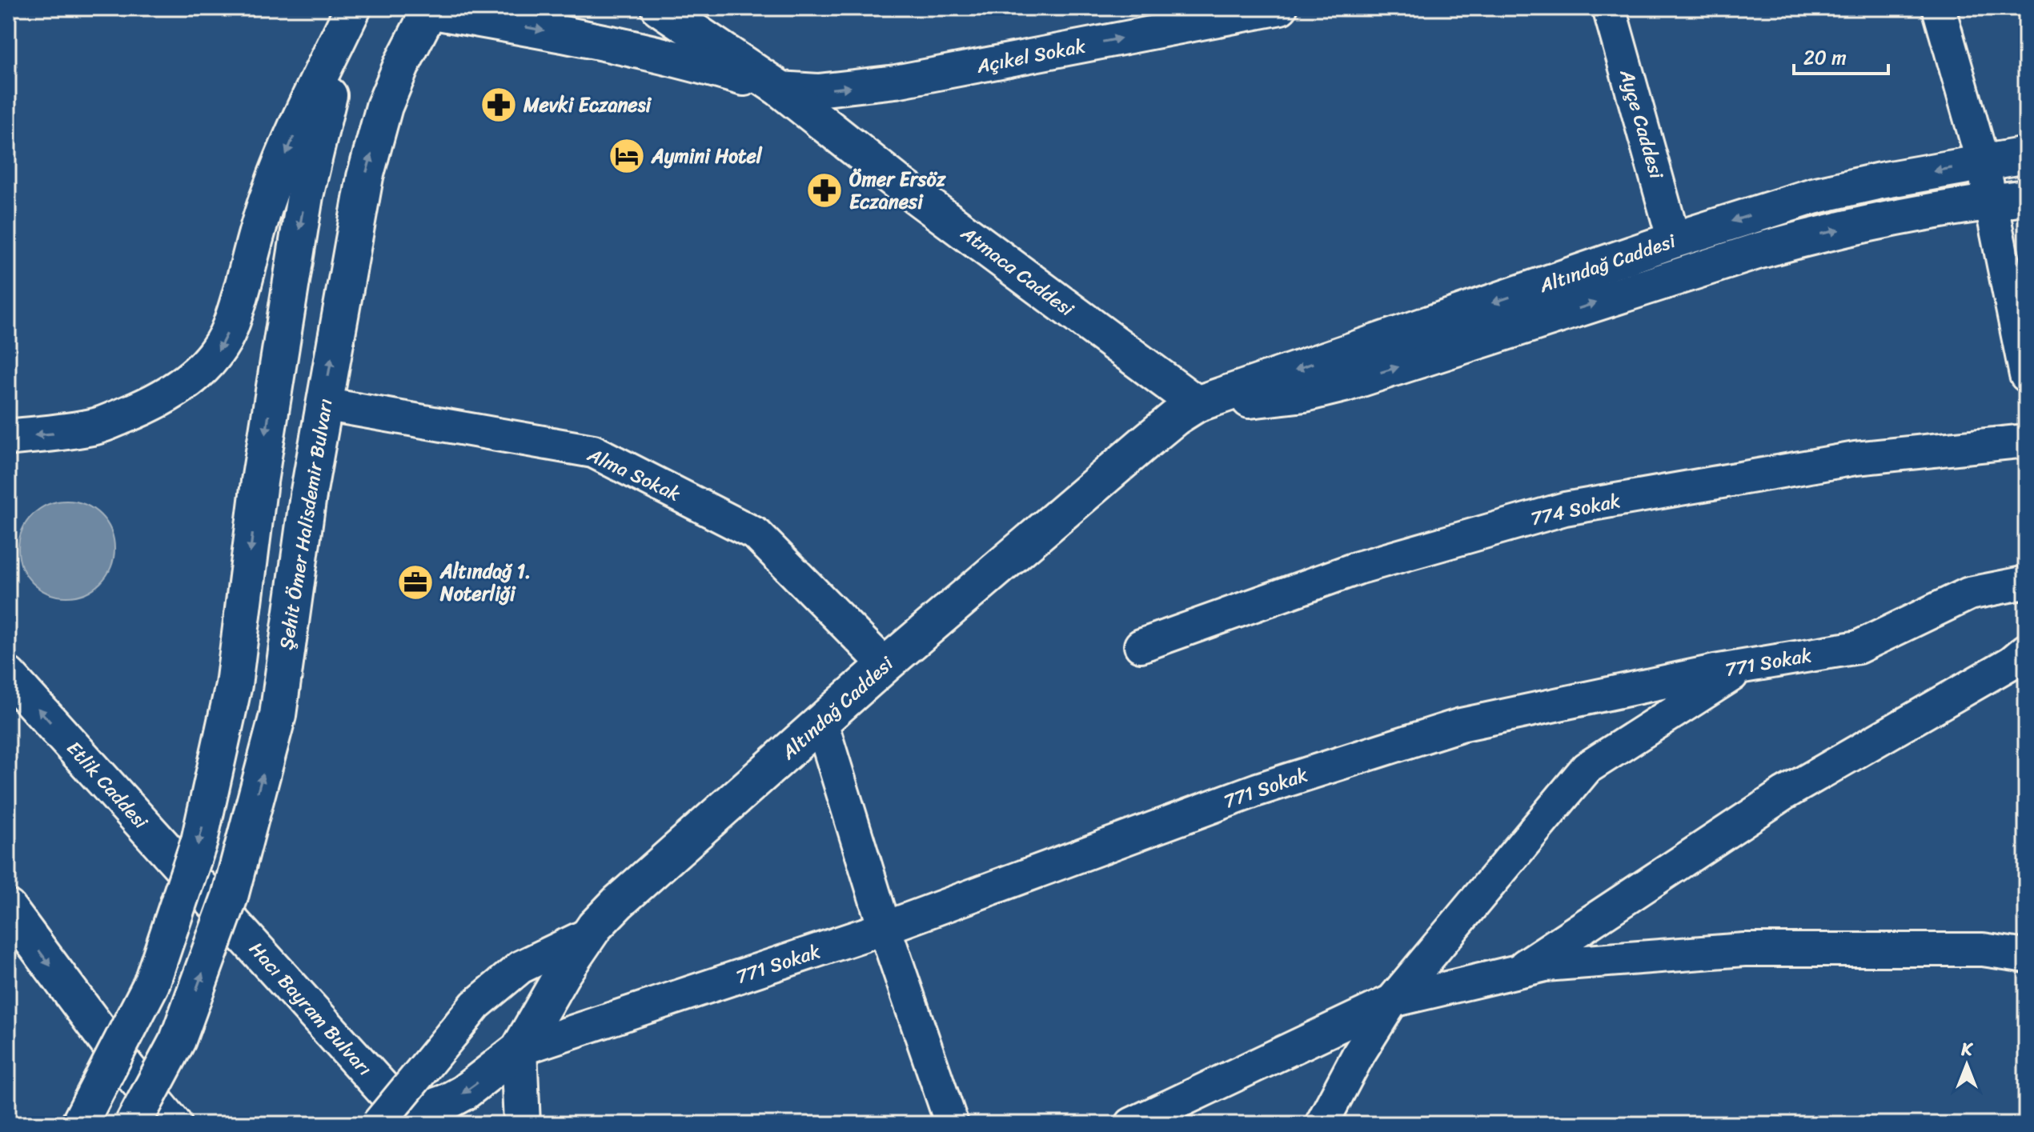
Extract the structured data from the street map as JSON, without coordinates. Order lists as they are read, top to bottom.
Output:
{
  "streets": {
    "main road": [
      "Altındağ Caddesi",
      "Atmaca Caddesi",
      "Şehit Ömer Halisdemir Bulvarı",
      "Etlik Caddesi",
      "Hacı Bayram Bulvarı"
    ],
    "street": [
      "Açıkel Sokak",
      "Ayçe Caddesi",
      "Alma Sokak",
      "774 Sokak",
      "771 Sokak"
    ]
  },
  "crossings": [
    ["Açıkel Sokak", "Atmaca Caddesi"],
    ["Ayçe Caddesi", "Altındağ Caddesi"],
    ["Altındağ Caddesi", "Atmaca Caddesi"],
    ["Altındağ Caddesi", "Alma Sokak"],
    ["Altındağ Caddesi", "771 Sokak"],
    ["Altındağ Caddesi", "Hacı Bayram Bulvarı"],
    ["Atmaca Caddesi", "Şehit Ömer Halisdemir Bulvarı"],
    ["Alma Sokak", "Şehit Ömer Halisdemir Bulvarı"],
    ["Etlik Caddesi", "Hacı Bayram Bulvarı"]
  ],
  "one_way": ["Açıkel Sokak"],
  "places": {
    "pharmacy": ["Mevki Eczanesi", "Ömer Ersöz Eczanesi"],
    "hotel": ["Aymini Hotel"],
    "office": ["Altındağ 1. Noterliği"]
  },
  "scale_bar": "20 m",
  "north": "top"
}
